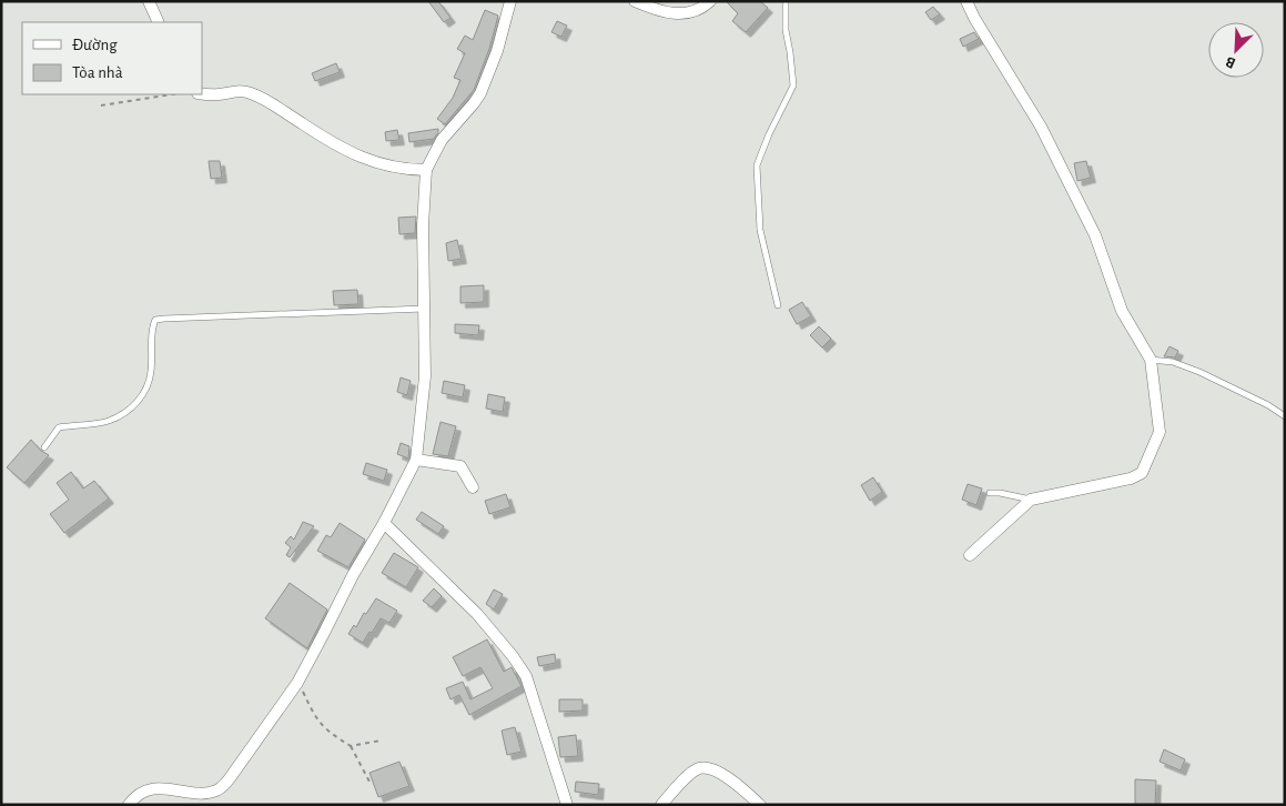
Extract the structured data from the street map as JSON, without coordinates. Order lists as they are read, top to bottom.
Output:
{
  "legend": ["Đường", "Tòa nhà"],
  "north": "bottom left"
}
